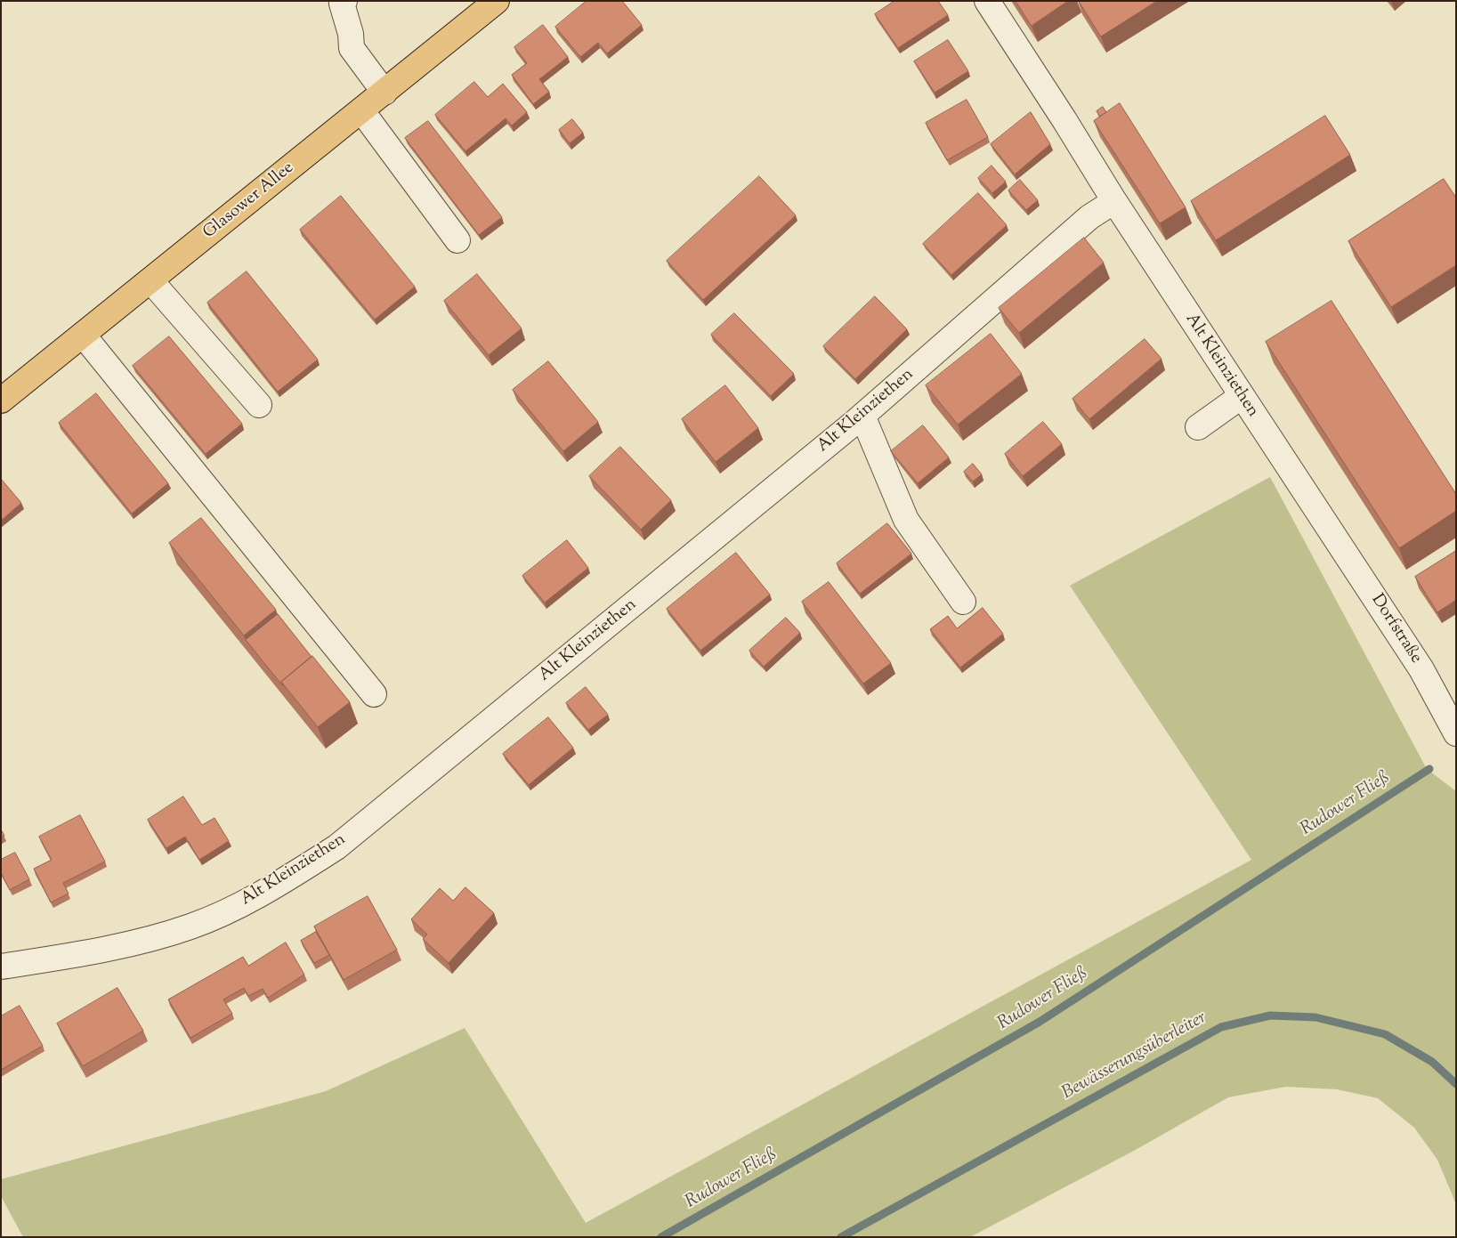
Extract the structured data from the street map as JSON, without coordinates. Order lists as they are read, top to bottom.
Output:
{
  "streets": {
    "main road": ["Glasower Allee"],
    "street": ["Alt Kleinziethen", "Dorfstraße"]
  },
  "crossings": [
    ["Alt Kleinziethen", "Dorfstraße"]
  ],
  "water": ["Rudower Fließ", "Bewässerungsüberleiter"]
}
